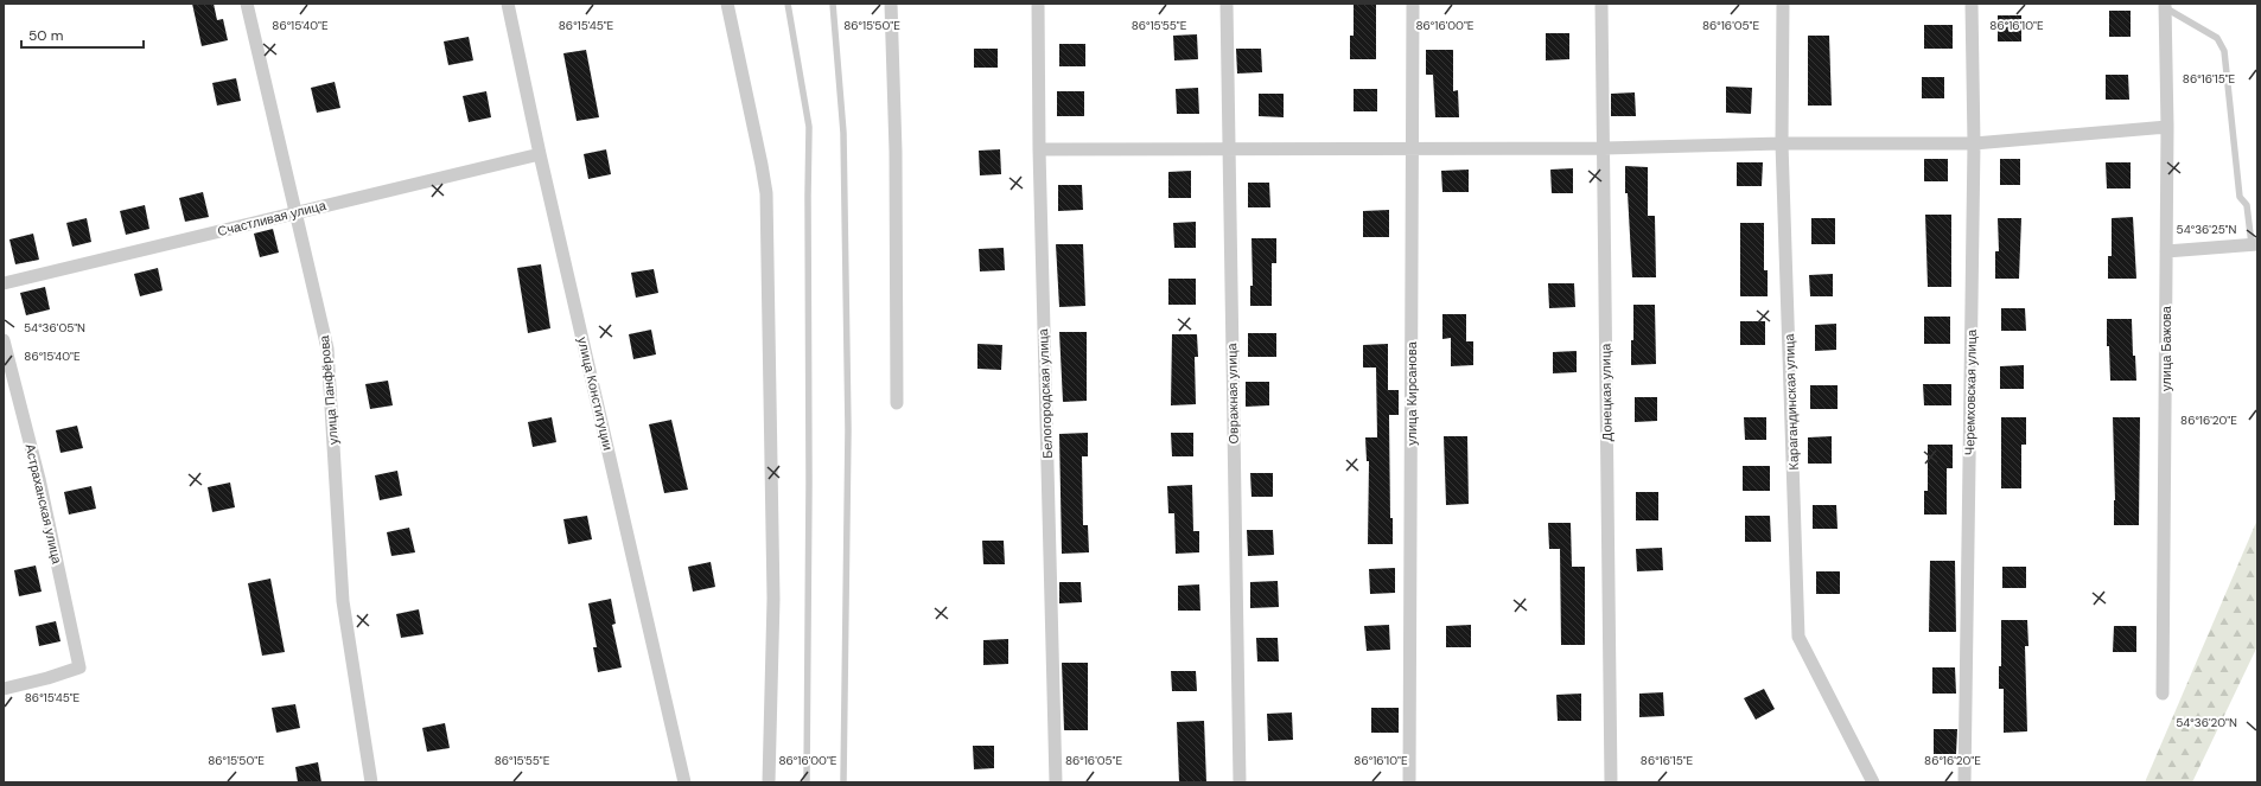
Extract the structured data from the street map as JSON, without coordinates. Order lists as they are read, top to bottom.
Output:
{
  "streets": {
    "street": [
      "Счастливая улица",
      "улица Бажова",
      "улица Панфёрова",
      "Донецкая улица",
      "Черемховская улица",
      "улица Конституции",
      "Белогородская улица",
      "Овражная улица",
      "улица Кирсанова",
      "Карагандинская улица",
      "Астраханская улица"
    ]
  },
  "crossings": [
    ["Счастливая улица", "улица Панфёрова"],
    ["Счастливая улица", "улица Конституции"]
  ],
  "scale_bar": "50 m",
  "coordinates": [
    "86°15'40\"E",
    "86°15'45\"E",
    "86°15'50\"E",
    "86°15'55\"E",
    "86°16'00\"E",
    "86°16'05\"E",
    "86°16'10\"E",
    "86°16'15\"E",
    "54°36'25\"N",
    "54°36'05\"N",
    "86°16'20\"E",
    "54°36'20\"N"
  ]
}
